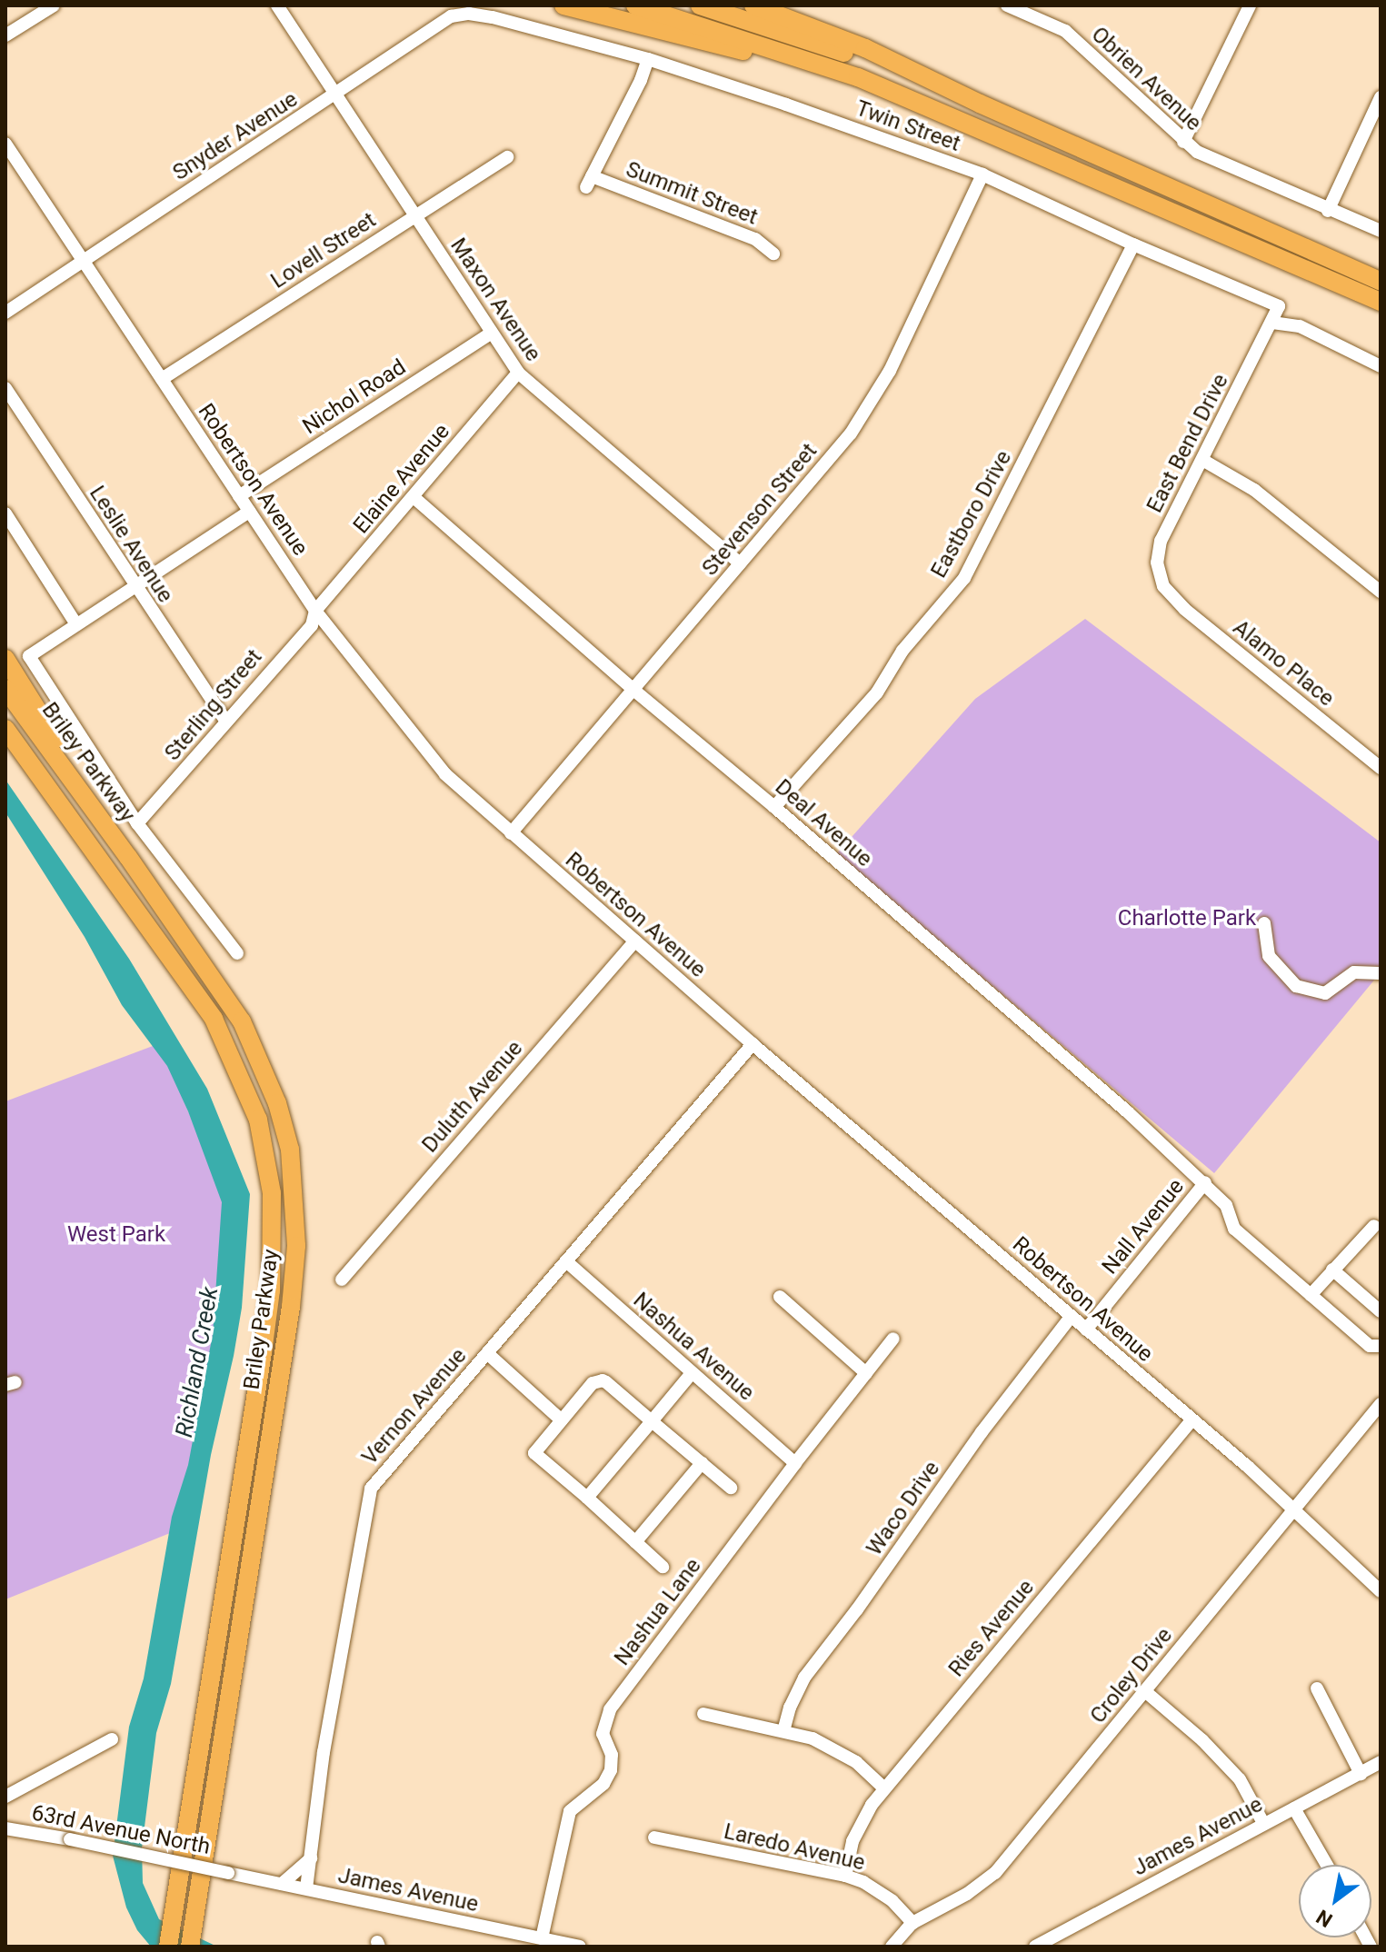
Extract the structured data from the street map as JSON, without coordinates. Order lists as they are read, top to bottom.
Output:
{
  "streets": {
    "highway": ["Briley Parkway"],
    "street": [
      "Obrien Avenue",
      "Twin Street",
      "Snyder Avenue",
      "Summit Street",
      "Lovell Street",
      "Maxon Avenue",
      "Nichol Road",
      "East Bend Drive",
      "Elaine Avenue",
      "Robertson Avenue",
      "Stevenson Street",
      "Eastboro Drive",
      "Leslie Avenue",
      "Alamo Place",
      "Sterling Street",
      "Deal Avenue",
      "Duluth Avenue",
      "Nall Avenue",
      "Nashua Avenue",
      "Vernon Avenue",
      "Waco Drive",
      "Nashua Lane",
      "Ries Avenue",
      "Croley Drive",
      "63rd Avenue North",
      "James Avenue",
      "Laredo Avenue"
    ]
  },
  "crossings": [
    ["Twin Street", "Snyder Avenue"],
    ["Twin Street", "Summit Street"],
    ["Twin Street", "East Bend Drive"],
    ["Twin Street", "Stevenson Street"],
    ["Twin Street", "Eastboro Drive"],
    ["Snyder Avenue", "Maxon Avenue"],
    ["Snyder Avenue", "Robertson Avenue"],
    ["Lovell Street", "Maxon Avenue"],
    ["Lovell Street", "Robertson Avenue"],
    ["Maxon Avenue", "Nichol Road"],
    ["Maxon Avenue", "Elaine Avenue"],
    ["Maxon Avenue", "Stevenson Street"],
    ["Nichol Road", "Robertson Avenue"],
    ["East Bend Drive", "Alamo Place"],
    ["Elaine Avenue", "Robertson Avenue"],
    ["Elaine Avenue", "Sterling Street"],
    ["Elaine Avenue", "Deal Avenue"],
    ["Robertson Avenue", "Stevenson Street"],
    ["Robertson Avenue", "Sterling Street"],
    ["Robertson Avenue", "Duluth Avenue"],
    ["Robertson Avenue", "Nall Avenue"],
    ["Robertson Avenue", "Vernon Avenue"],
    ["Robertson Avenue", "Waco Drive"],
    ["Robertson Avenue", "Ries Avenue"],
    ["Robertson Avenue", "Croley Drive"],
    ["Stevenson Street", "Deal Avenue"],
    ["Eastboro Drive", "Deal Avenue"],
    ["Leslie Avenue", "Sterling Street"],
    ["Deal Avenue", "Nall Avenue"],
    ["Nashua Avenue", "Vernon Avenue"],
    ["Nashua Avenue", "Nashua Lane"],
    ["Vernon Avenue", "James Avenue"],
    ["Nashua Lane", "James Avenue"],
    ["Ries Avenue", "Laredo Avenue"],
    ["Croley Drive", "Laredo Avenue"],
    ["63rd Avenue North", "James Avenue"]
  ],
  "water": ["Richland Creek"],
  "parks": ["Charlotte Park", "West Park"],
  "north": "bottom left"
}
